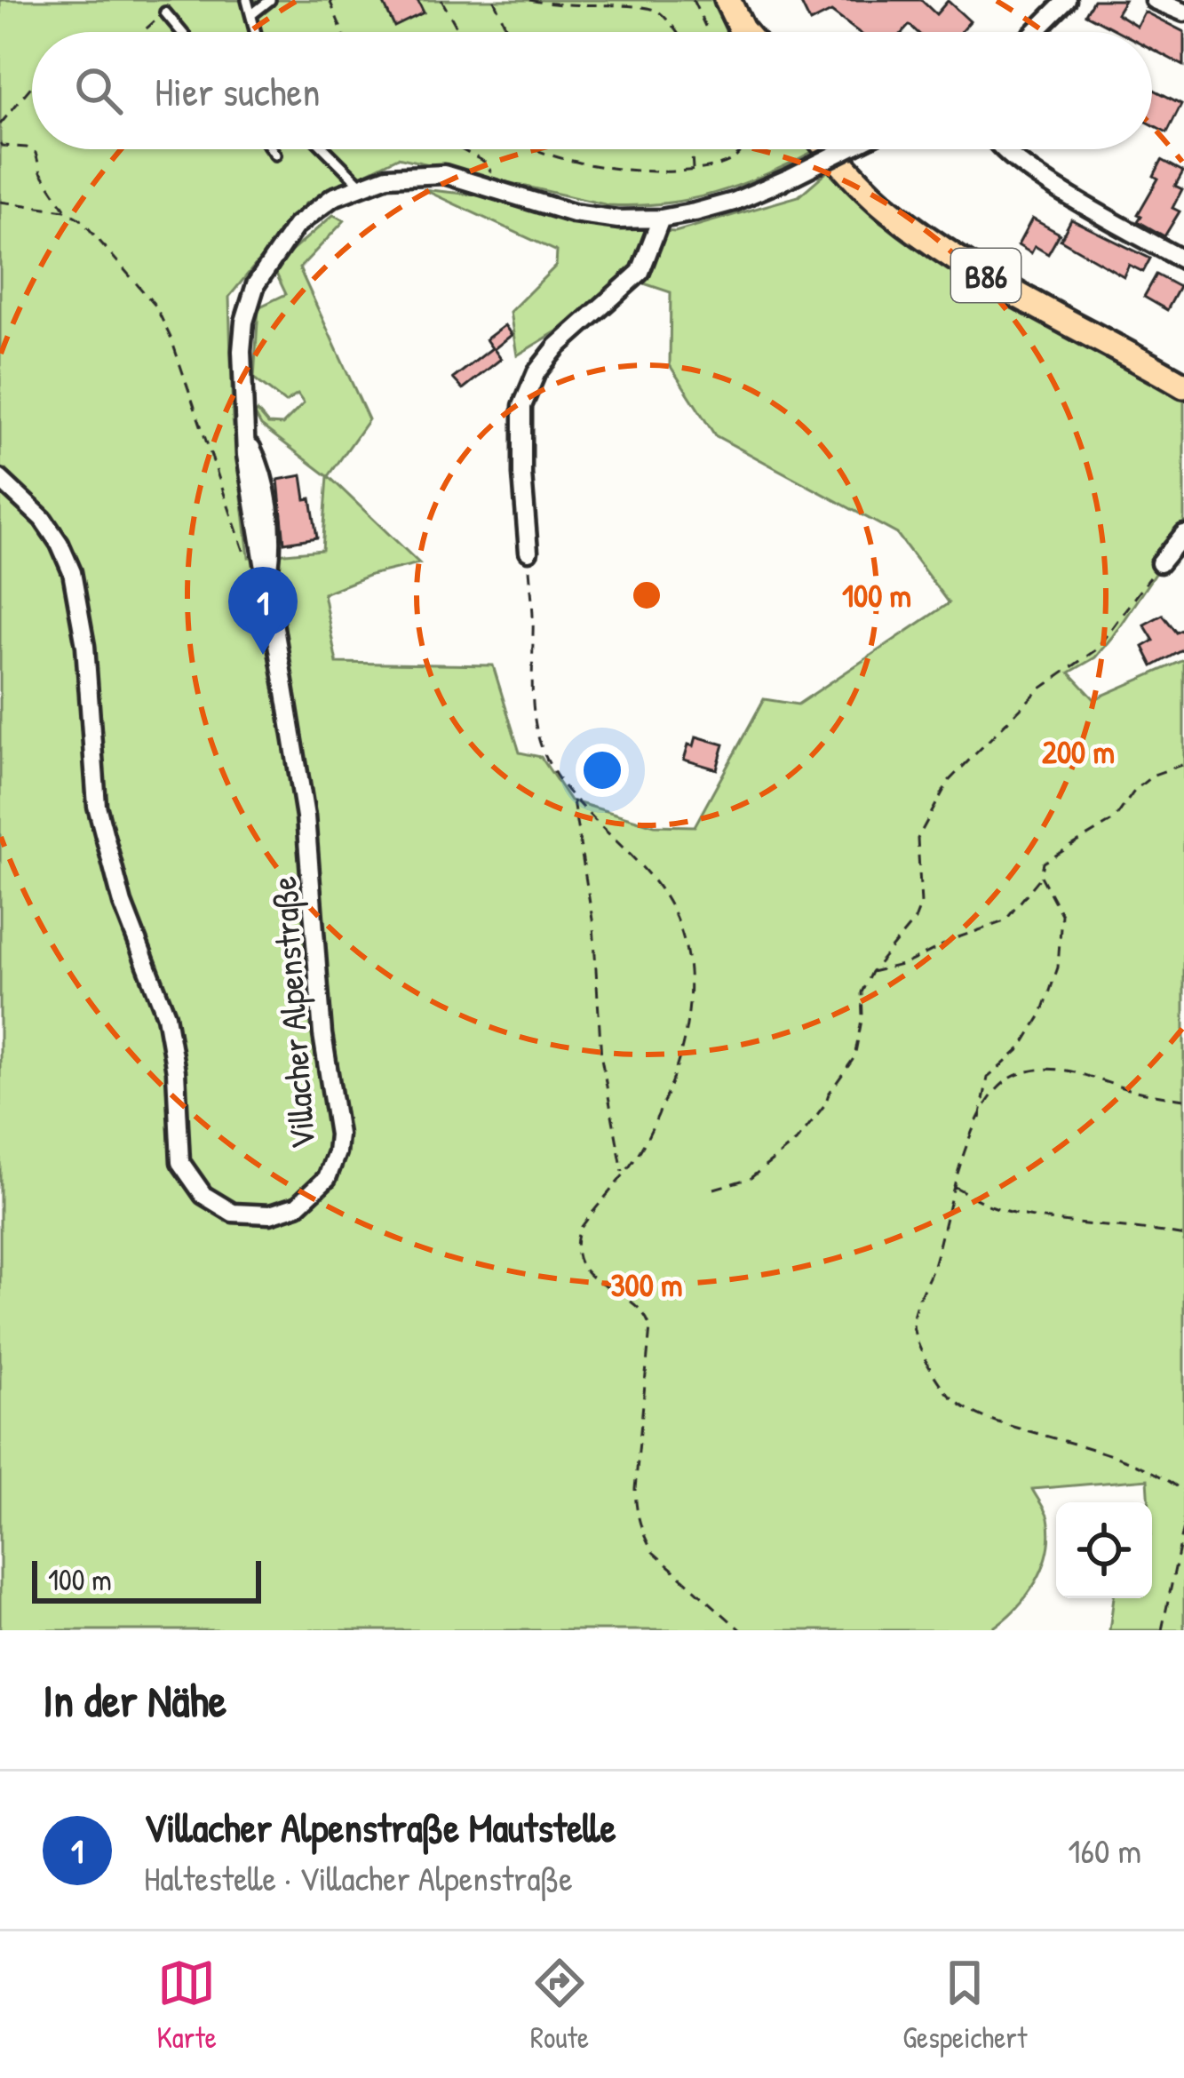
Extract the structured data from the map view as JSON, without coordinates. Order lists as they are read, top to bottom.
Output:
{
  "streets": {
    "main road": ["B86"],
    "street": ["Villacher Alpenstraße"]
  },
  "scale_bar": "100 m",
  "page": {
    "search": "Hier suchen",
    "pins": "1",
    "scale": "100 m",
    "heading": "In der Nähe",
    "list": [
      {
        "mark": "1",
        "name": "Villacher Alpenstraße Mautstelle",
        "note": "Haltestelle · Villacher Alpenstraße",
        "value": "160 m"
      }
    ],
    "nav": ["Karte", "Route", "Gespeichert"]
  },
  "rings": ["100 m", "200 m", "300 m"]
}
